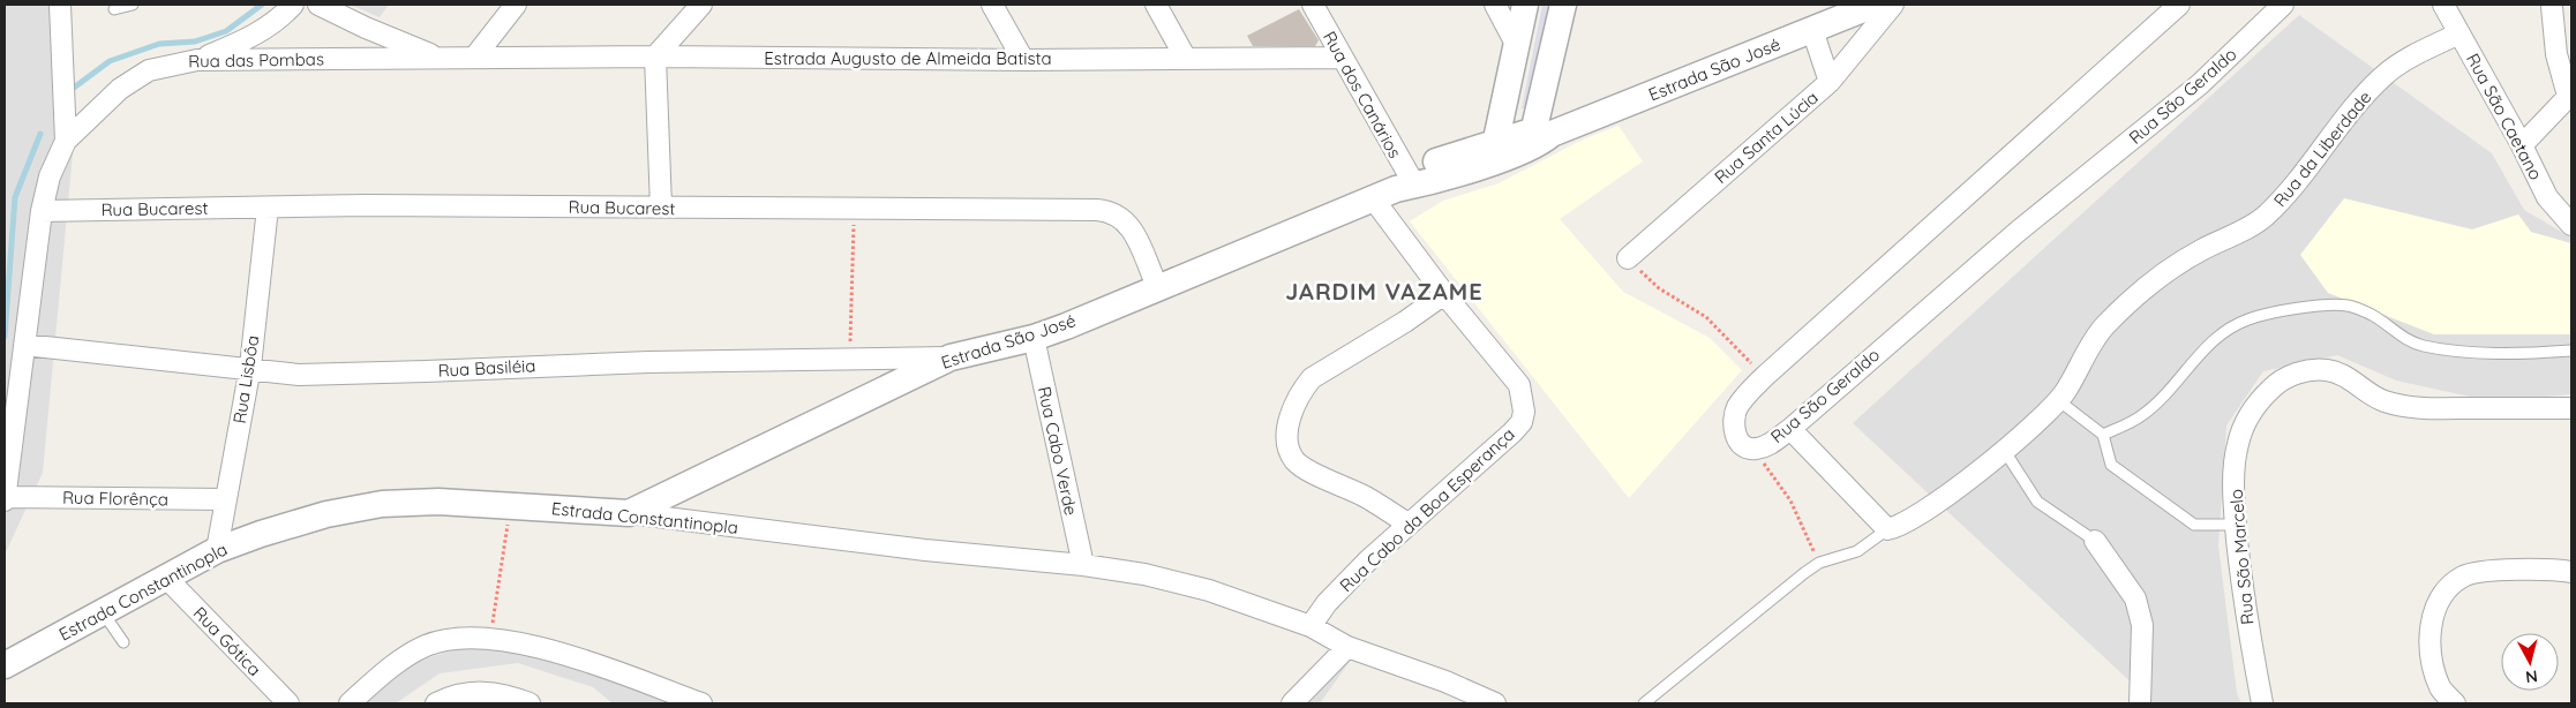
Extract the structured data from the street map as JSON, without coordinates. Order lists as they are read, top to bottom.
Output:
{
  "streets": {
    "street": [
      "Estrada Augusto de Almeida Batista",
      "Rua das Pombas",
      "Estrada São José",
      "Rua dos Canários",
      "Rua São Geraldo",
      "Rua São Caetano",
      "Rua Santa Lúcia",
      "Rua da Liberdade",
      "Rua Bucarest",
      "Rua Basiléia",
      "Rua Lisbôa",
      "Rua Cabo Verde",
      "Rua Florênça",
      "Rua Cabo da Boa Esperança",
      "Estrada Constantinopla",
      "Rua São Marcelo",
      "Rua Gótica"
    ]
  },
  "crossings": [
    ["Estrada Augusto de Almeida Batista", "Rua das Pombas"],
    ["Estrada Augusto de Almeida Batista", "Rua dos Canários"],
    ["Rua das Pombas", "Rua Bucarest"],
    ["Rua das Pombas", "Rua Basiléia"],
    ["Rua das Pombas", "Rua Florênça"],
    ["Estrada São José", "Rua dos Canários"],
    ["Estrada São José", "Rua Bucarest"],
    ["Estrada São José", "Rua Basiléia"],
    ["Estrada São José", "Rua Cabo Verde"],
    ["Estrada São José", "Estrada Constantinopla"],
    ["Rua dos Canários", "Rua Cabo da Boa Esperança"],
    ["Rua São Caetano", "Rua da Liberdade"],
    ["Rua Bucarest", "Rua Lisbôa"],
    ["Rua Basiléia", "Rua Lisbôa"],
    ["Rua Lisbôa", "Rua Florênça"],
    ["Rua Lisbôa", "Estrada Constantinopla"],
    ["Rua Cabo Verde", "Estrada Constantinopla"],
    ["Rua Cabo da Boa Esperança", "Estrada Constantinopla"],
    ["Estrada Constantinopla", "Rua Gótica"]
  ],
  "districts": ["JARDIM VAZAME"],
  "north": "bottom"
}
